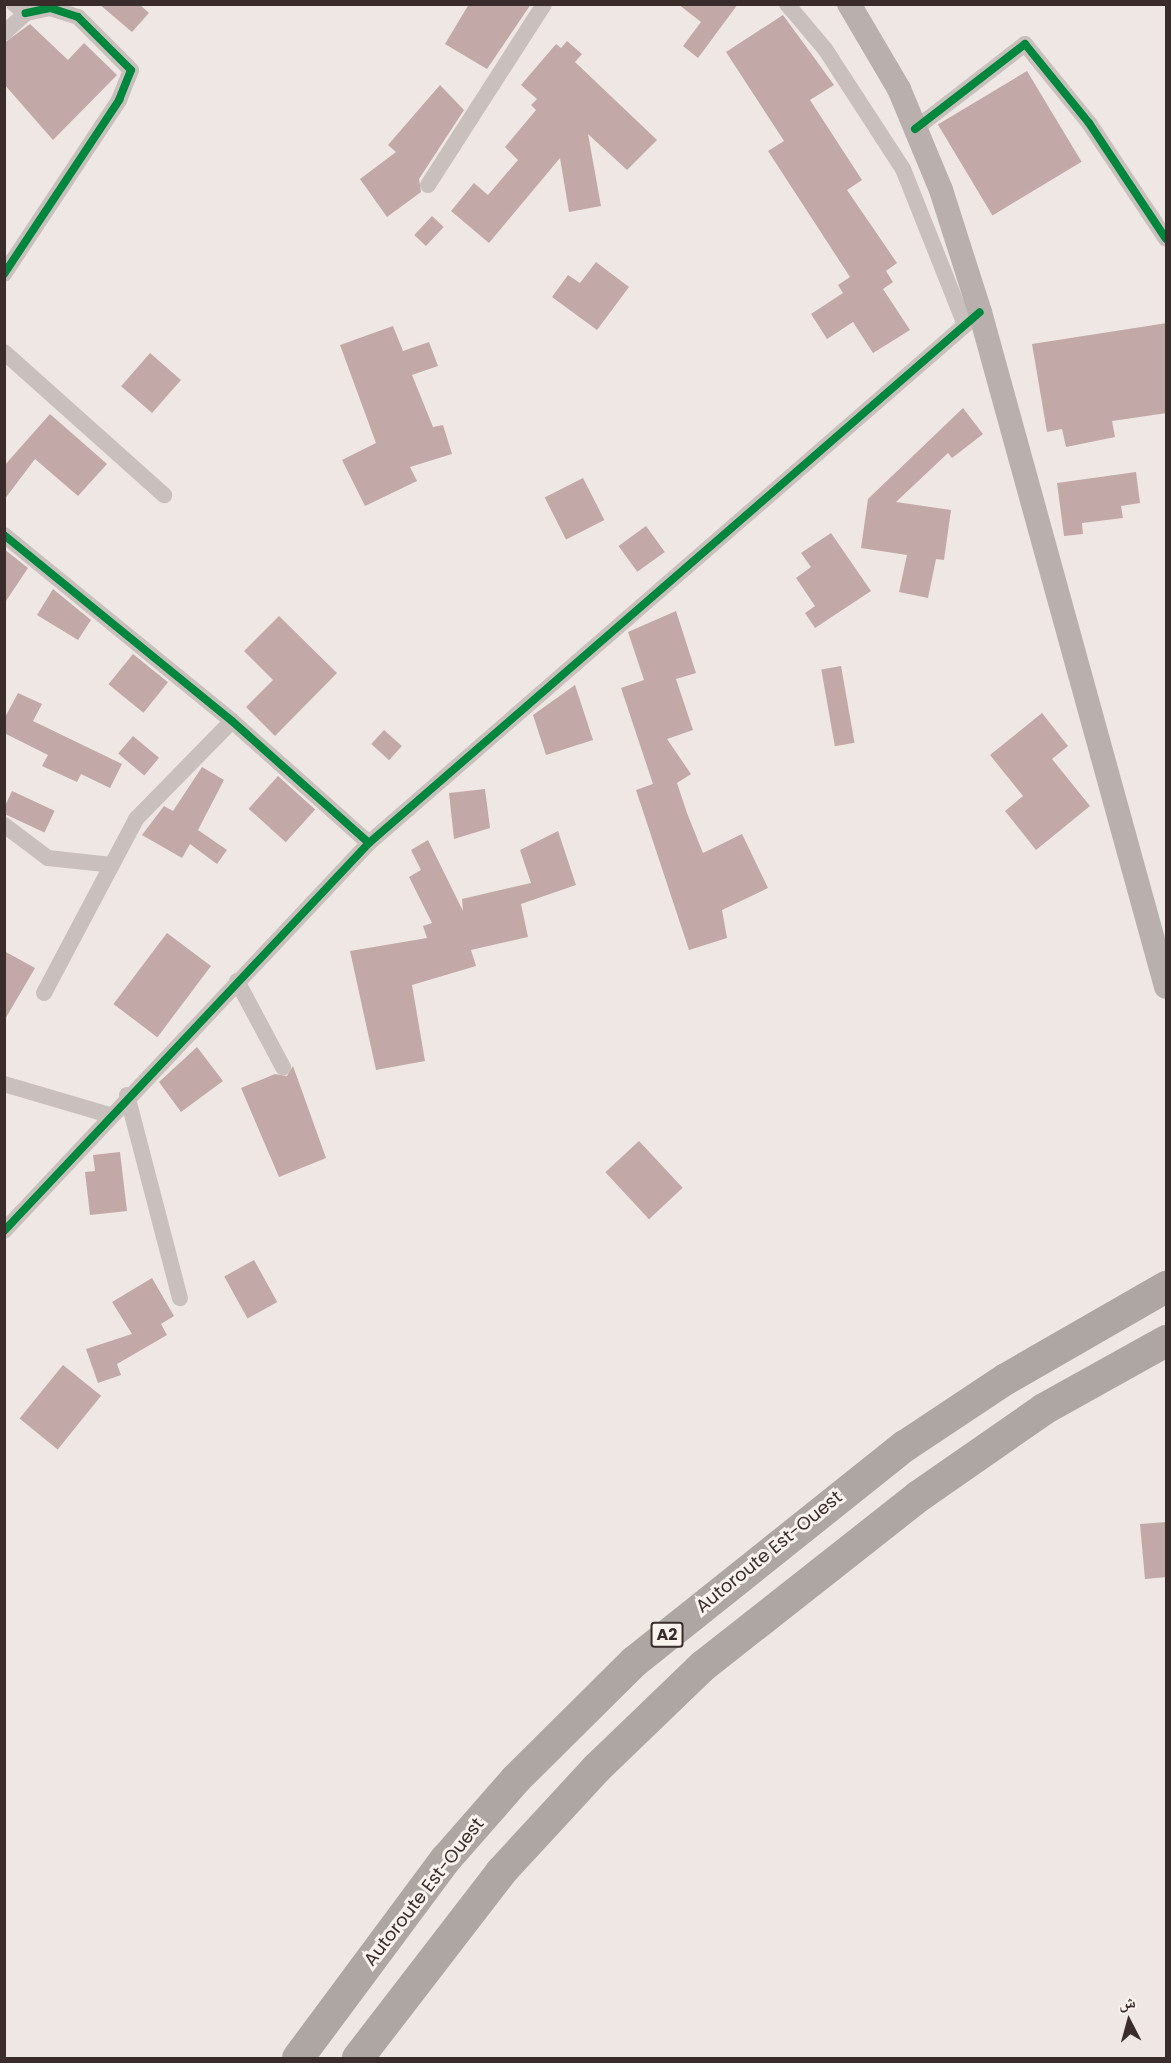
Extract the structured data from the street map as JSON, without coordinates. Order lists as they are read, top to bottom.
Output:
{
  "streets": {
    "highway": ["Autoroute Est-Ouest", "A2"]
  },
  "north": "top"
}
